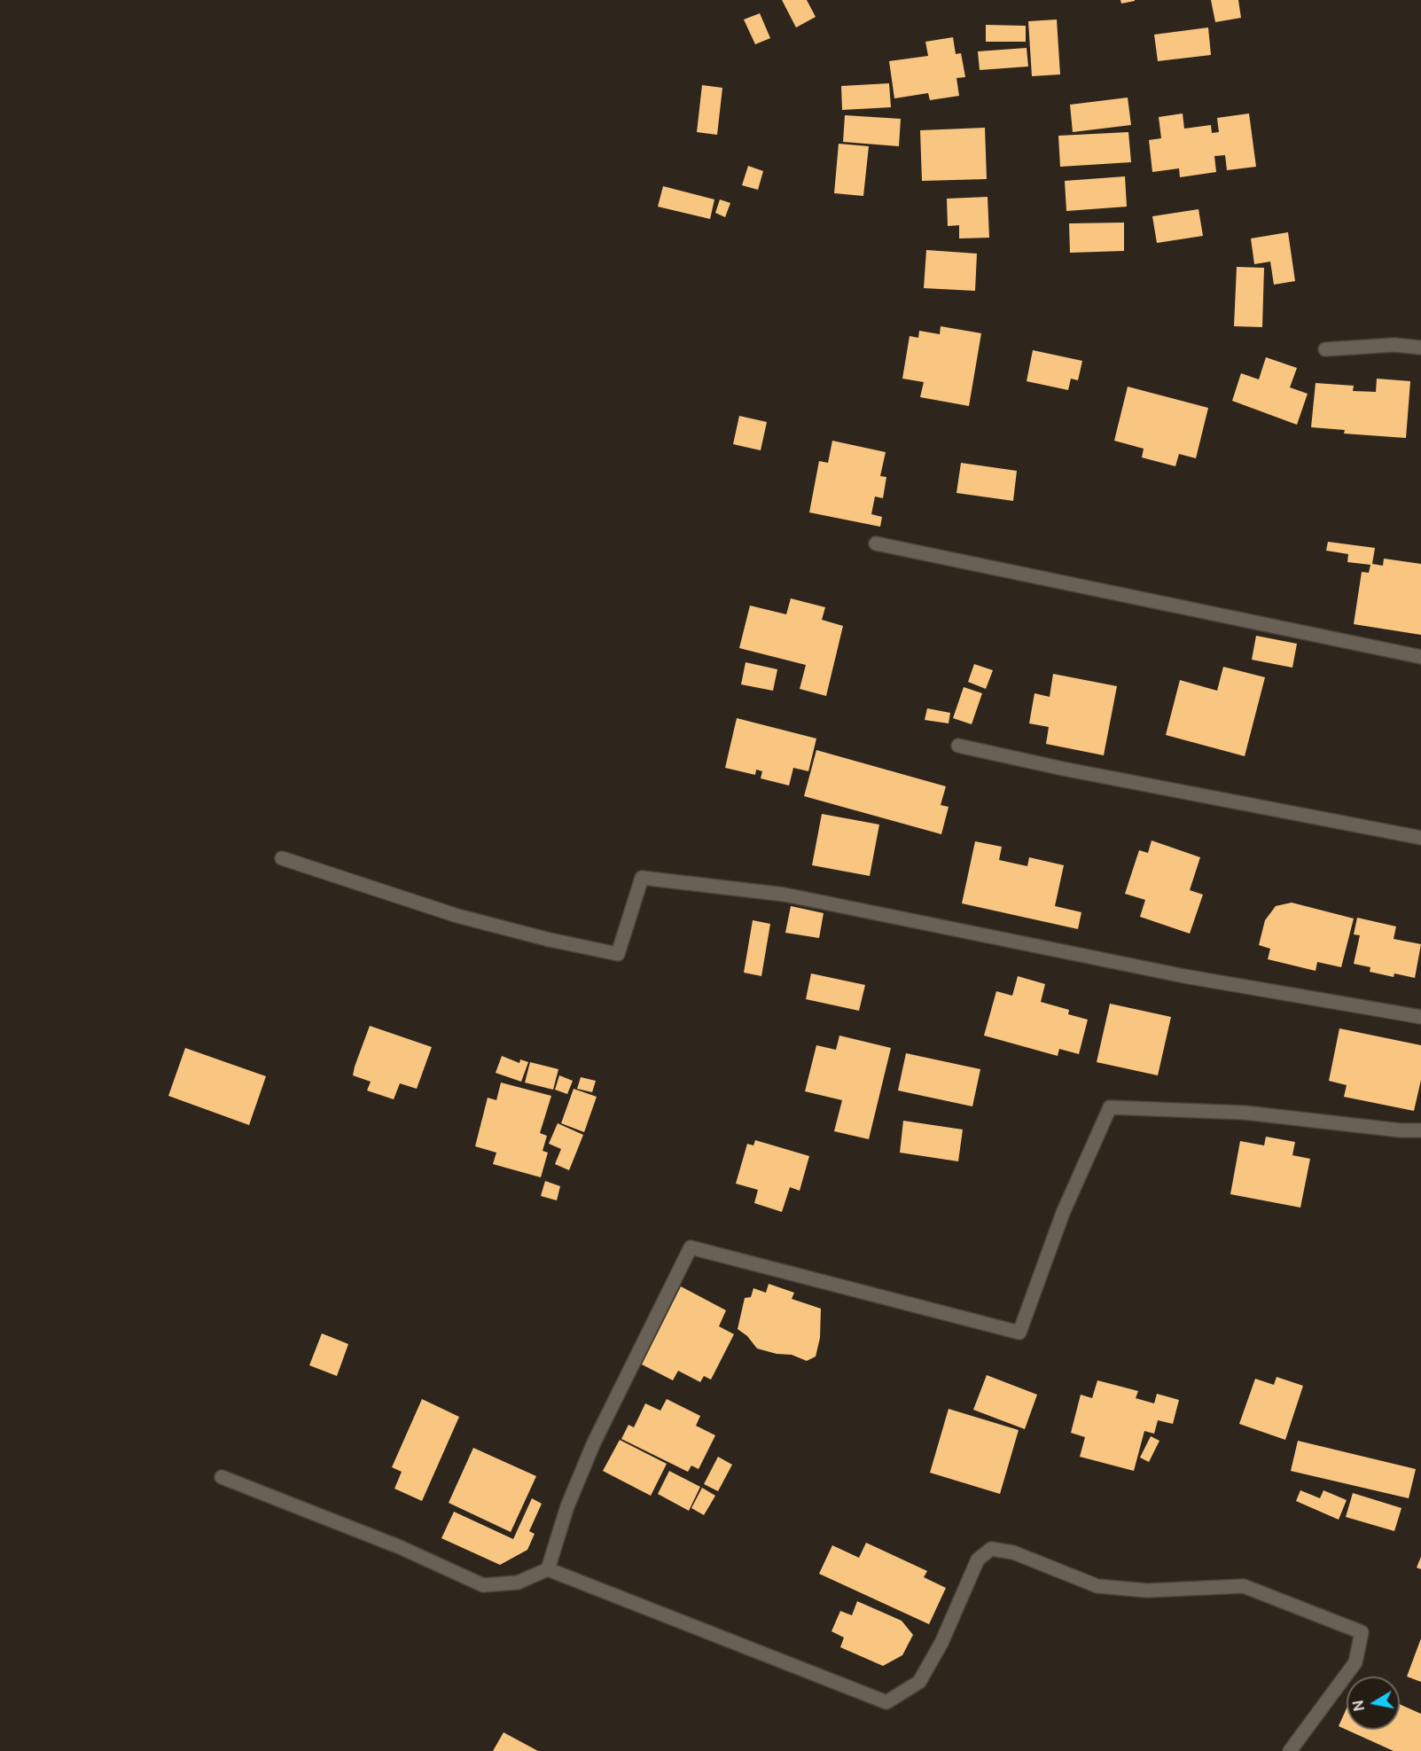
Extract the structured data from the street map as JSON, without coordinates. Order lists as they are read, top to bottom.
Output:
{
  "north": "left"
}
